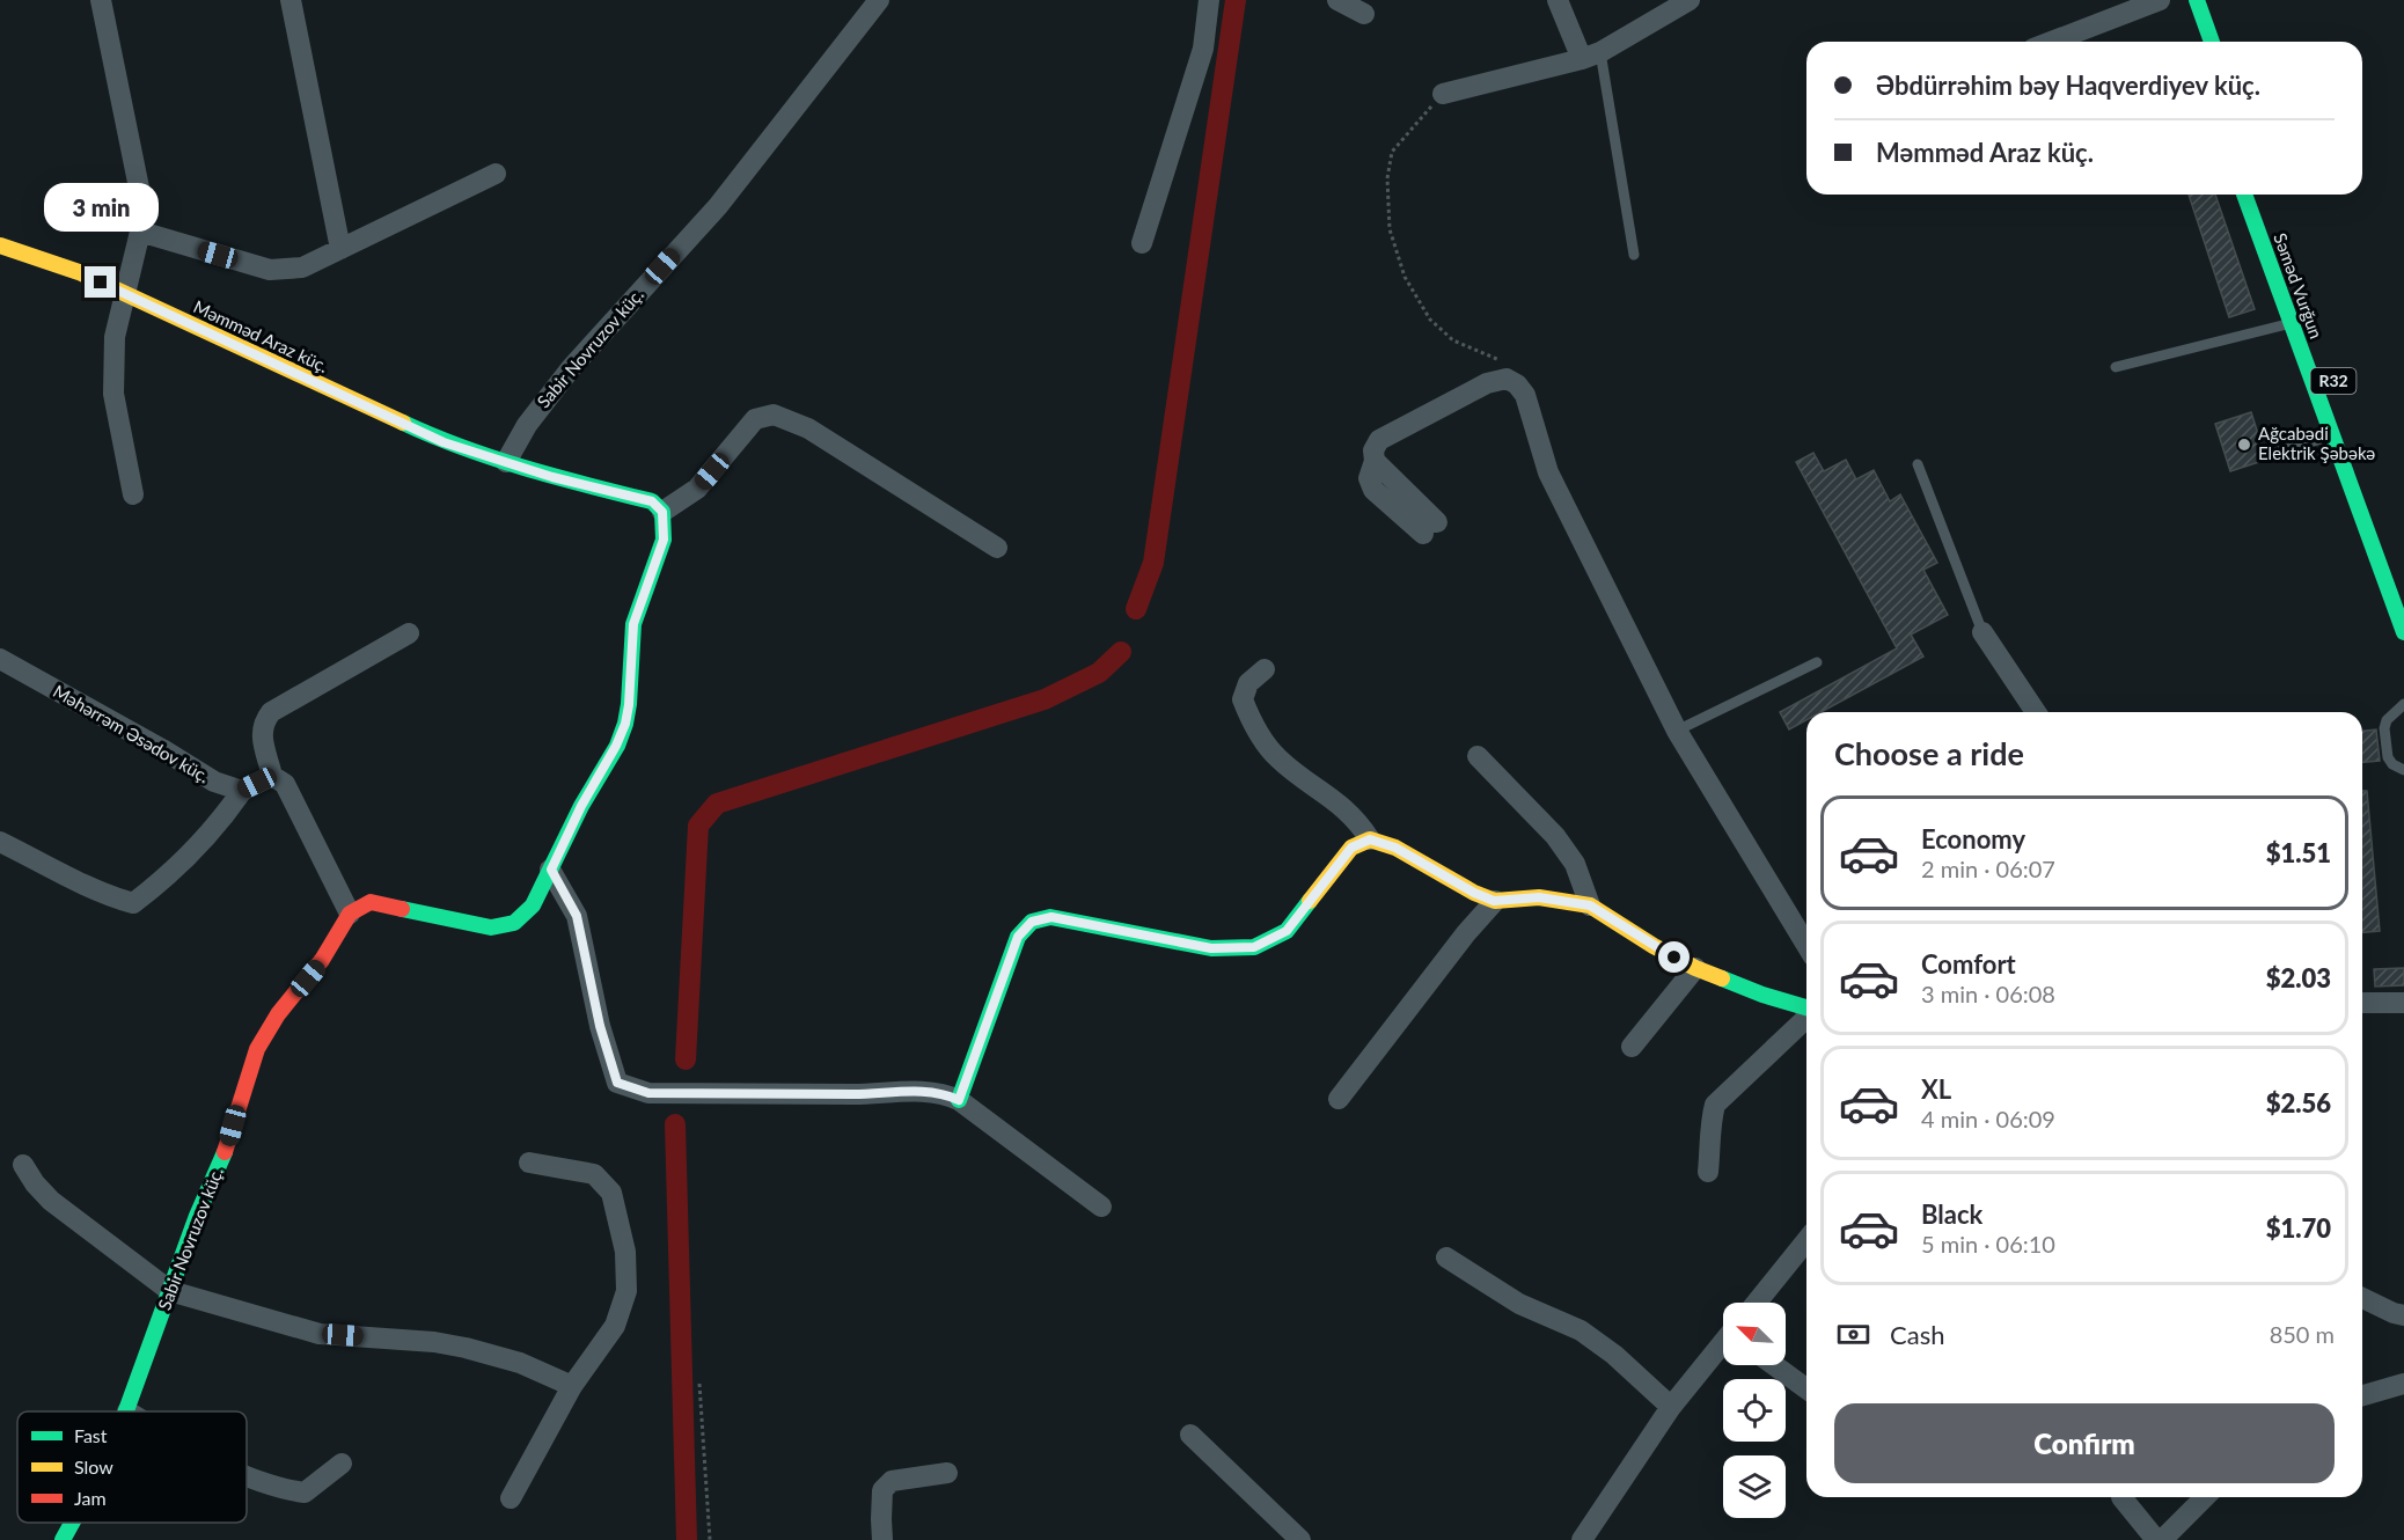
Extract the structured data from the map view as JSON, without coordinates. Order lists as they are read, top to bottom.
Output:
{
  "streets": {
    "street": [
      "Səməd Vurğun",
      "Məmməd Araz küç.",
      "Sabir Novruzov küç.",
      "R32",
      "Məhərrəm Əsədov küç."
    ]
  },
  "crossings": [
    ["Məmməd Araz küç.", "Sabir Novruzov küç."]
  ],
  "places": ["Ağcabədi Elektrik Şəbəkə"],
  "legend": ["Fast", "Slow", "Jam"],
  "north": "top left",
  "page": {
    "banner": ["Əbdürrəhim bəy Haqverdiyev küç.", "Məmməd Araz küç."],
    "bubble": "3 min",
    "heading": "Choose a ride",
    "list": [
      {
        "name": "Economy",
        "note": "2 min · 06:07",
        "value": "$1.51"
      },
      {
        "name": "Comfort",
        "note": "3 min · 06:08",
        "value": "$2.03"
      },
      {
        "name": "XL",
        "note": "4 min · 06:09",
        "value": "$2.56"
      },
      {
        "name": "Black",
        "note": "5 min · 06:10",
        "value": "$1.70"
      }
    ],
    "pay": ["Cash", "850 m"],
    "buttons": "Confirm"
  }
}
